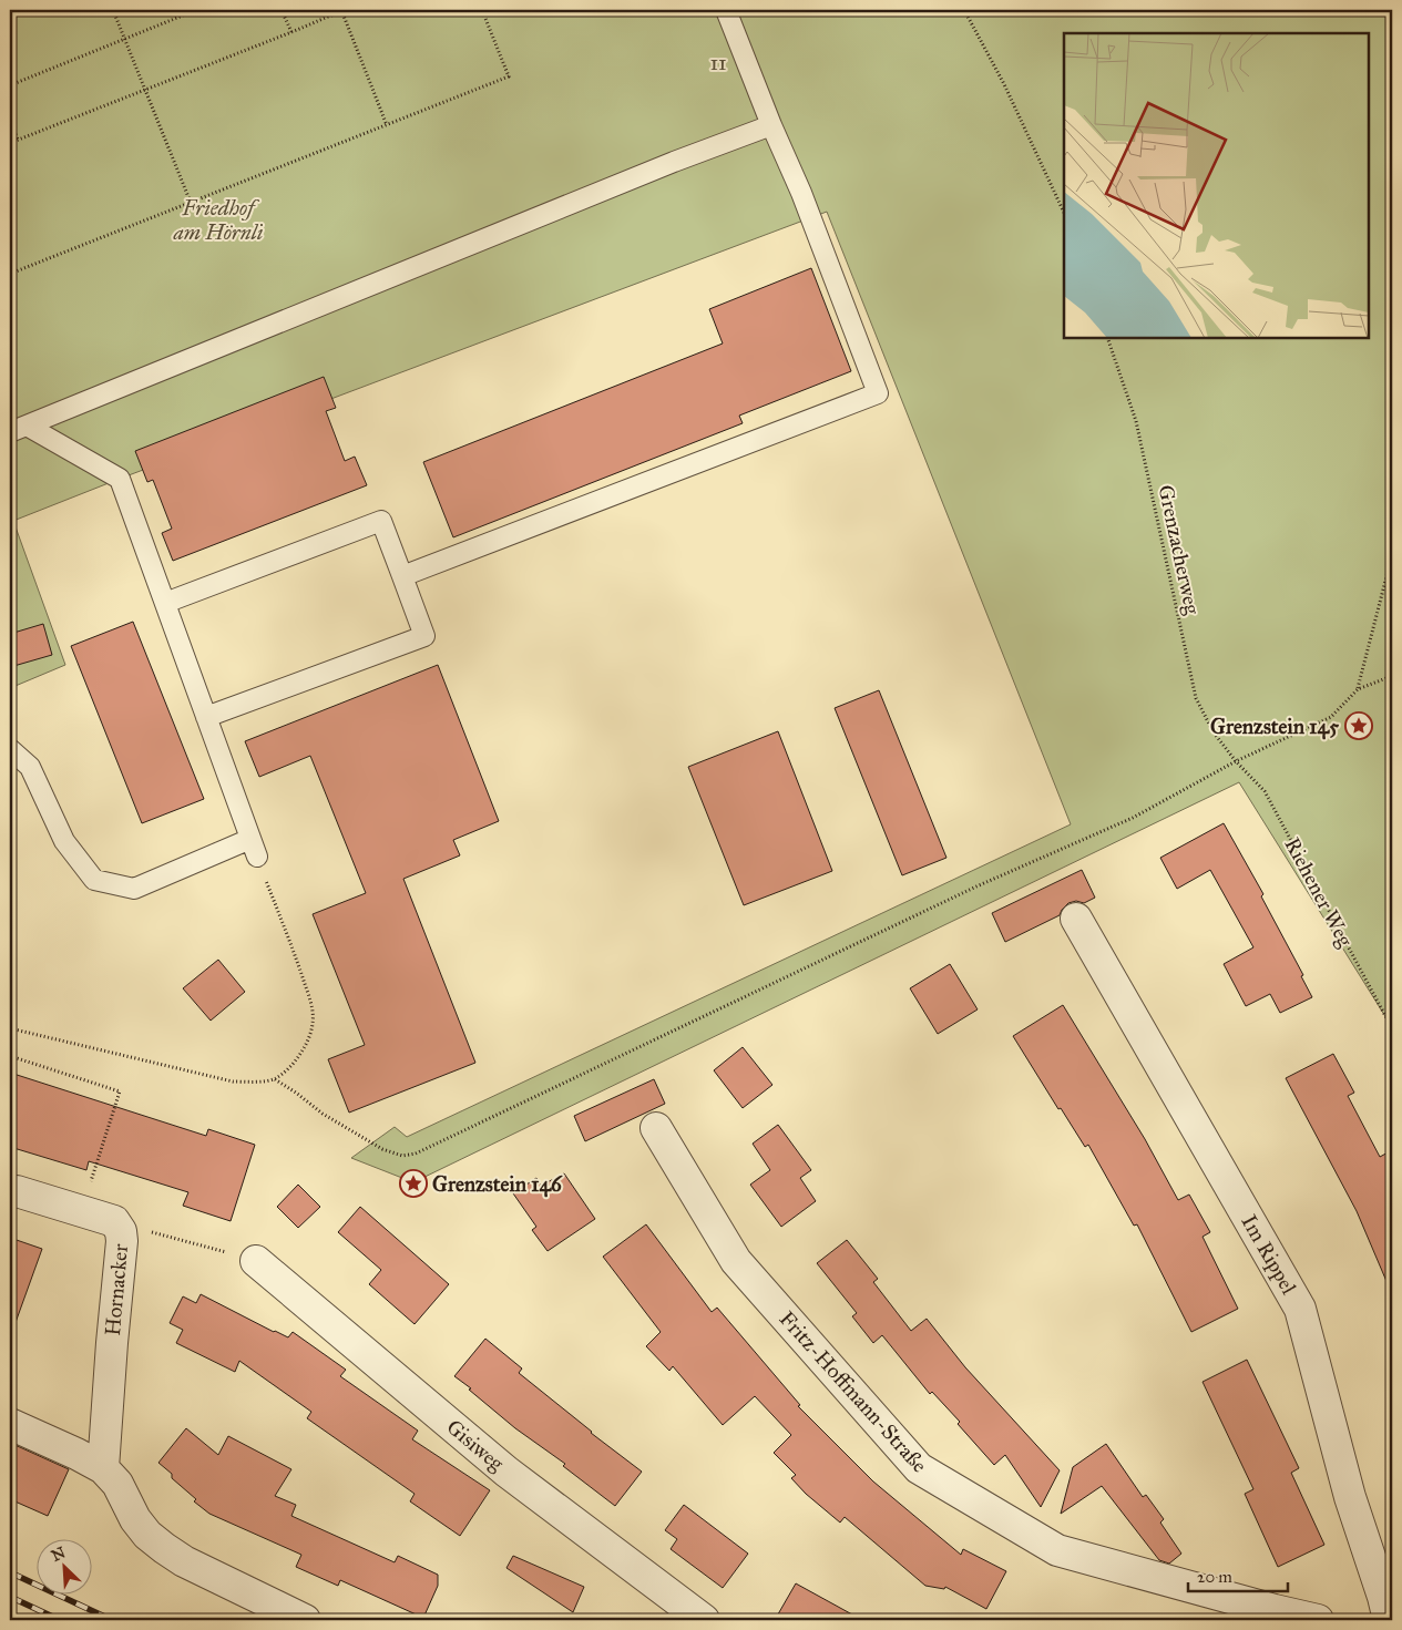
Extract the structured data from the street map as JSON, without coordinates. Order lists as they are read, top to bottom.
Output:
{
  "streets": {
    "street": [
      "Im Rippel",
      "Hornacker",
      "Fritz-Hoffmann-Straße",
      "Gisiweg"
    ],
    "path": ["Grenzacherweg", "Riehener Weg"]
  },
  "crossings": [
    ["Grenzacherweg", "Riehener Weg"]
  ],
  "parks": ["11", "Friedhof am Hörnli"],
  "places": {
    "place": ["Grenzstein 145", "Grenzstein 146"]
  },
  "scale_bar": "20 m",
  "north": "top left"
}
